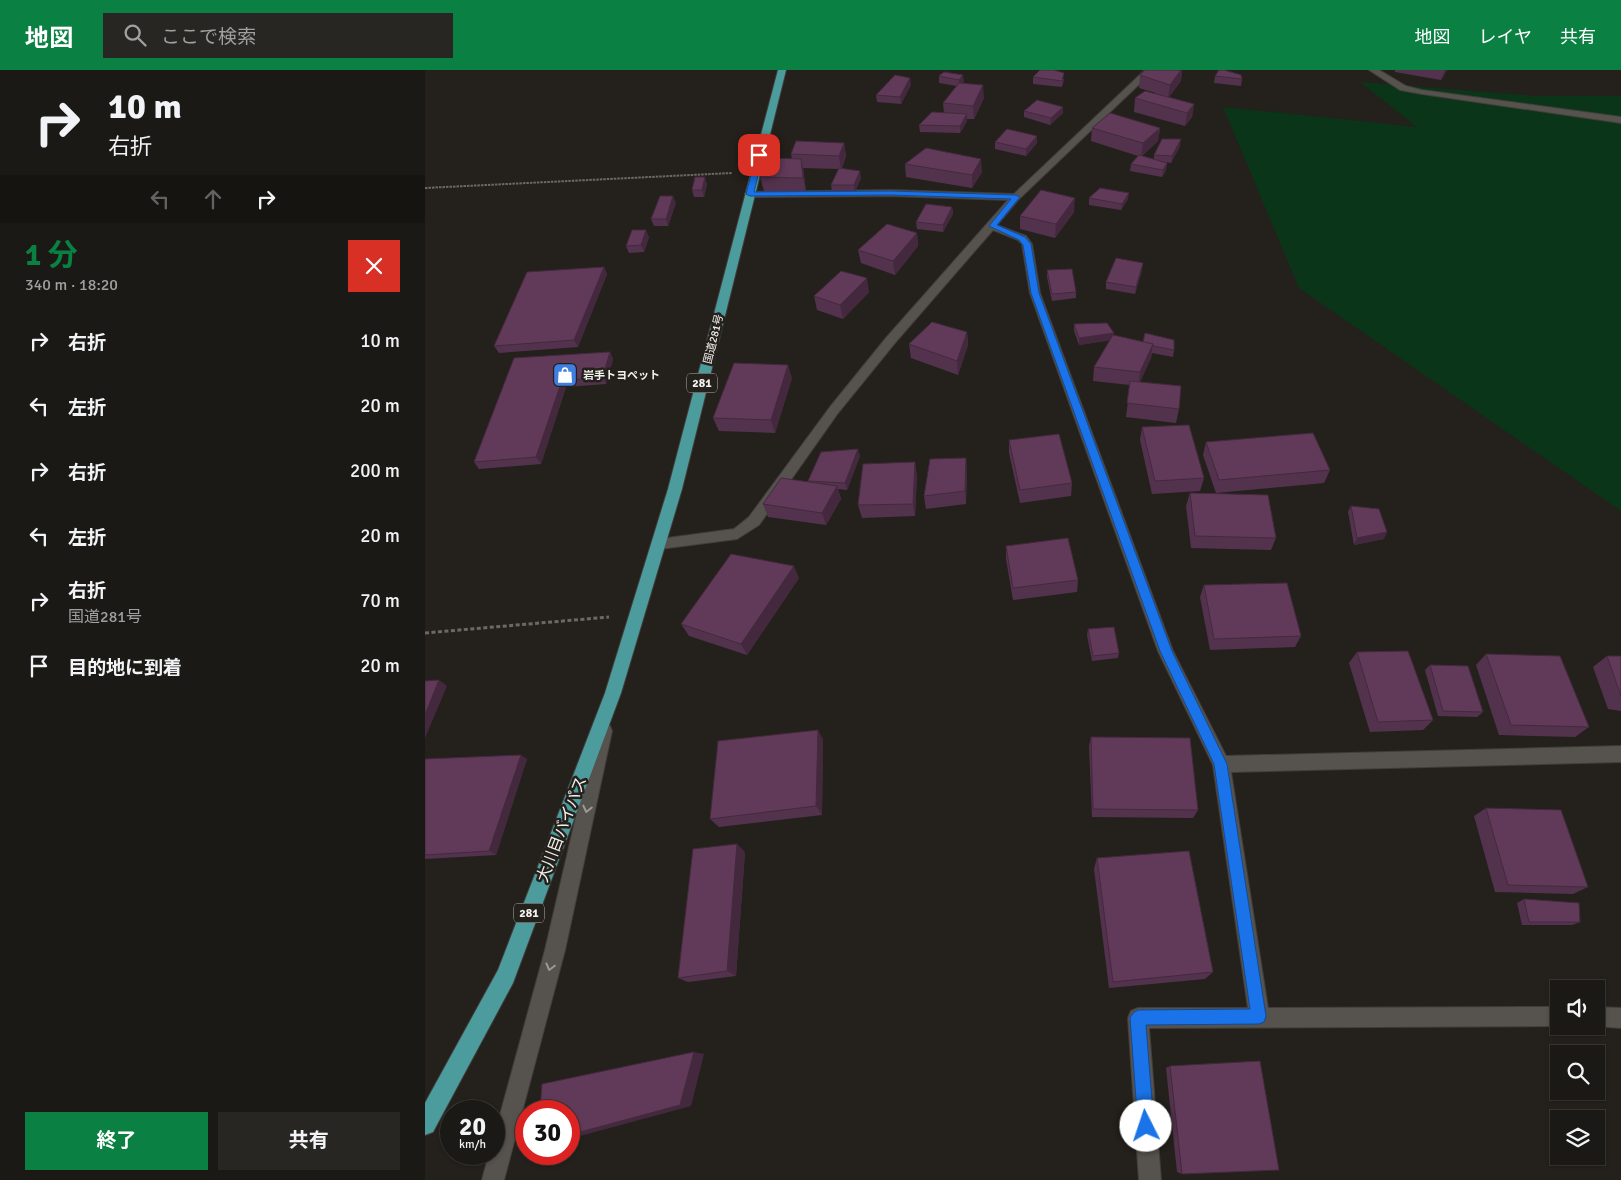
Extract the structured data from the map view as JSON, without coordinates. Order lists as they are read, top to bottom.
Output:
{
  "streets": {
    "highway": ["国道281号", "281", "大川目バイパス"]
  },
  "crossings": [
    ["国道281号", "大川目バイパス"]
  ],
  "places": {
    "shop": ["岩手トヨペット"]
  },
  "page": {
    "header": "地図",
    "search": "ここで検索",
    "nav": ["地図", "レイヤ", "共有"],
    "turn": ["10 m", "右折"],
    "heading": ["1 分", "340 m · 18:20"],
    "list": [
      {
        "name": "右折",
        "value": "10 m"
      },
      {
        "name": "左折",
        "value": "20 m"
      },
      {
        "name": "右折",
        "value": "200 m"
      },
      {
        "name": "左折",
        "value": "20 m"
      },
      {
        "name": "右折",
        "note": "国道281号",
        "value": "70 m"
      },
      {
        "name": "目的地に到着",
        "value": "20 m"
      }
    ],
    "speed": "20 km/h",
    "limit": "30",
    "buttons": ["終了", "共有"]
  }
}
